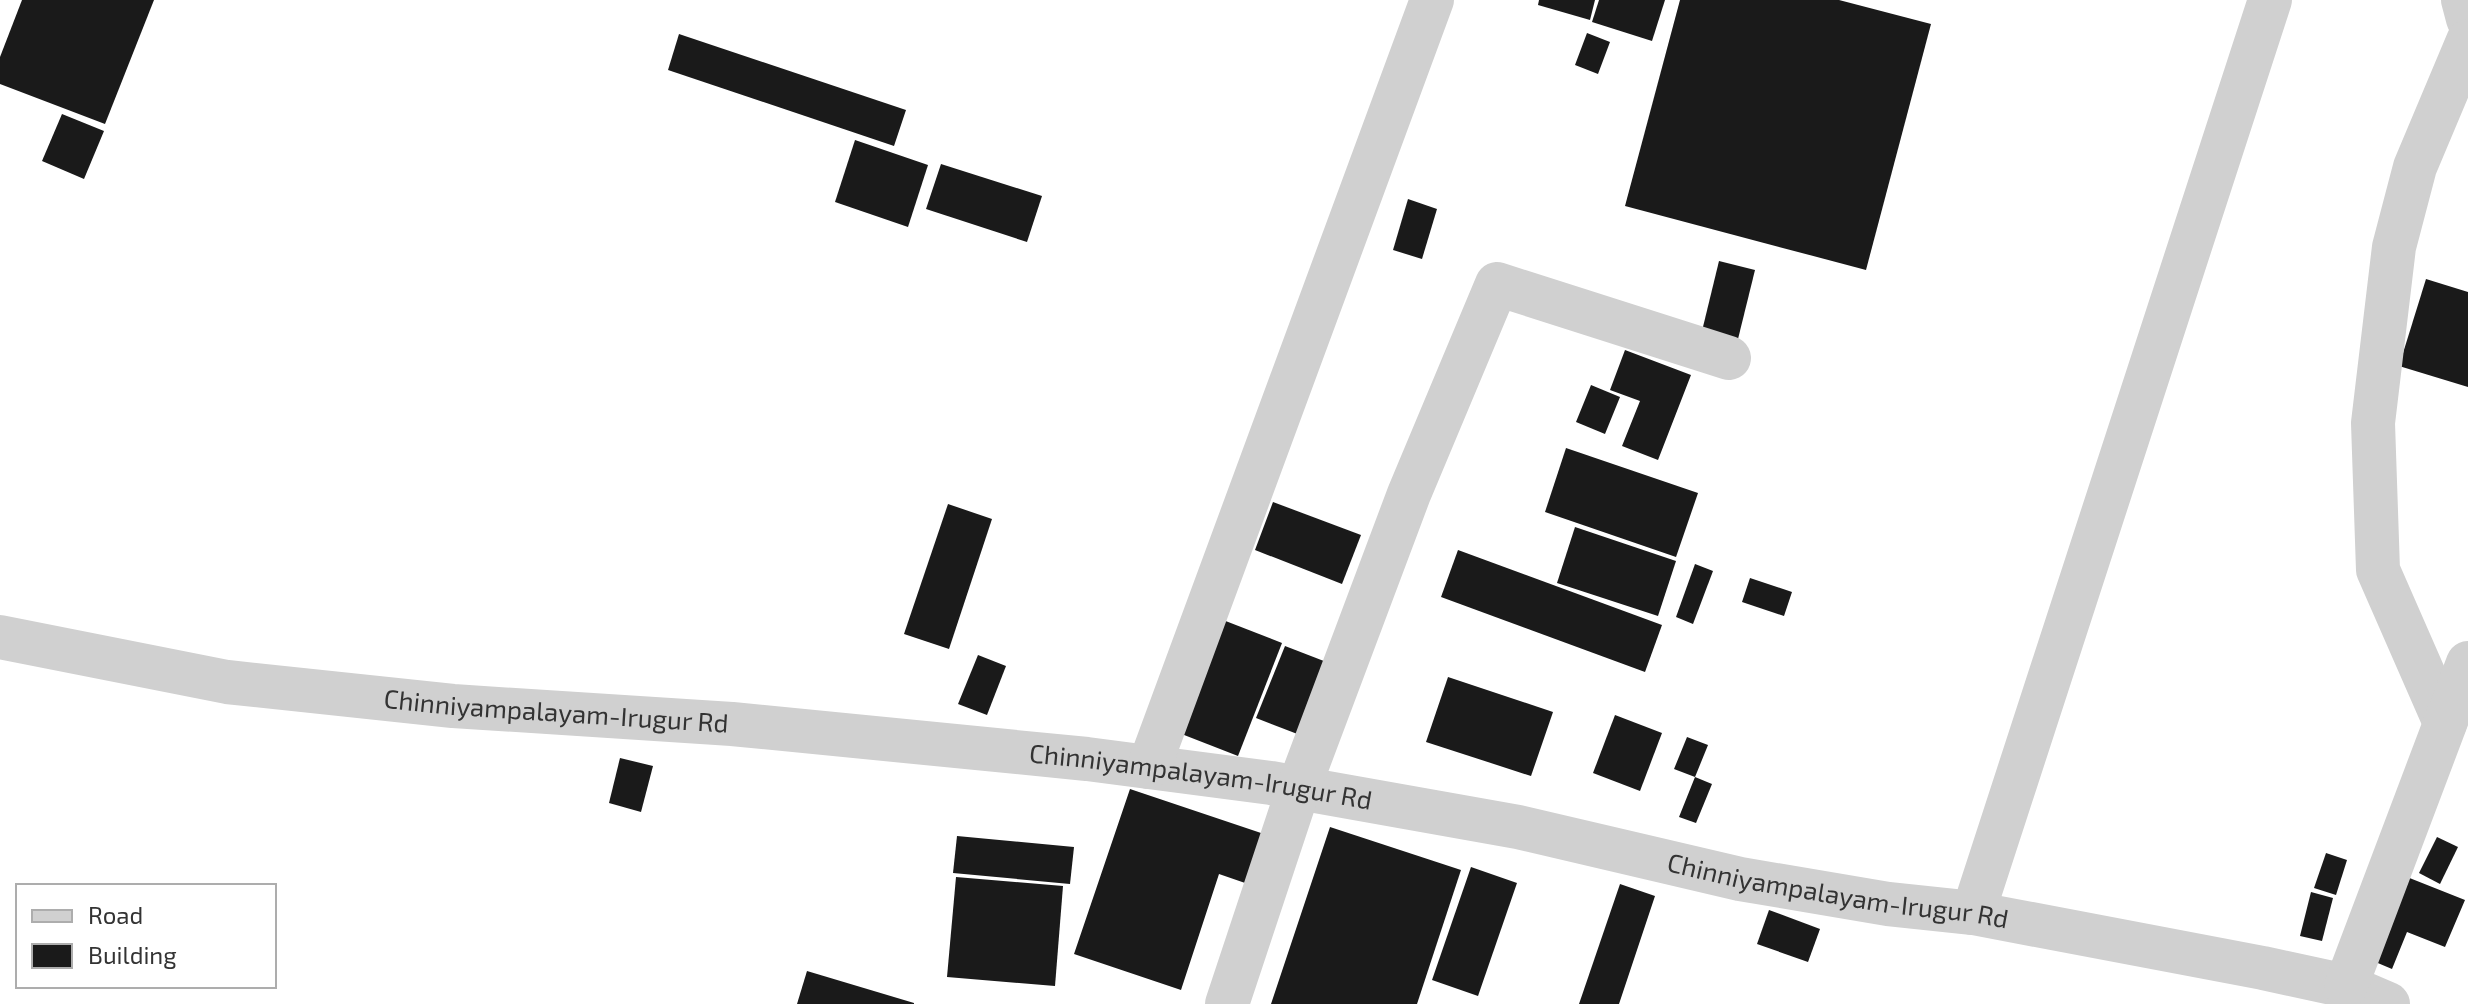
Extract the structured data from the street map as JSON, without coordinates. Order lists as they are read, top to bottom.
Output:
{
  "streets": {
    "street": ["Chinniyampalayam-Irugur Rd"]
  },
  "legend": ["Road", "Building"]
}
